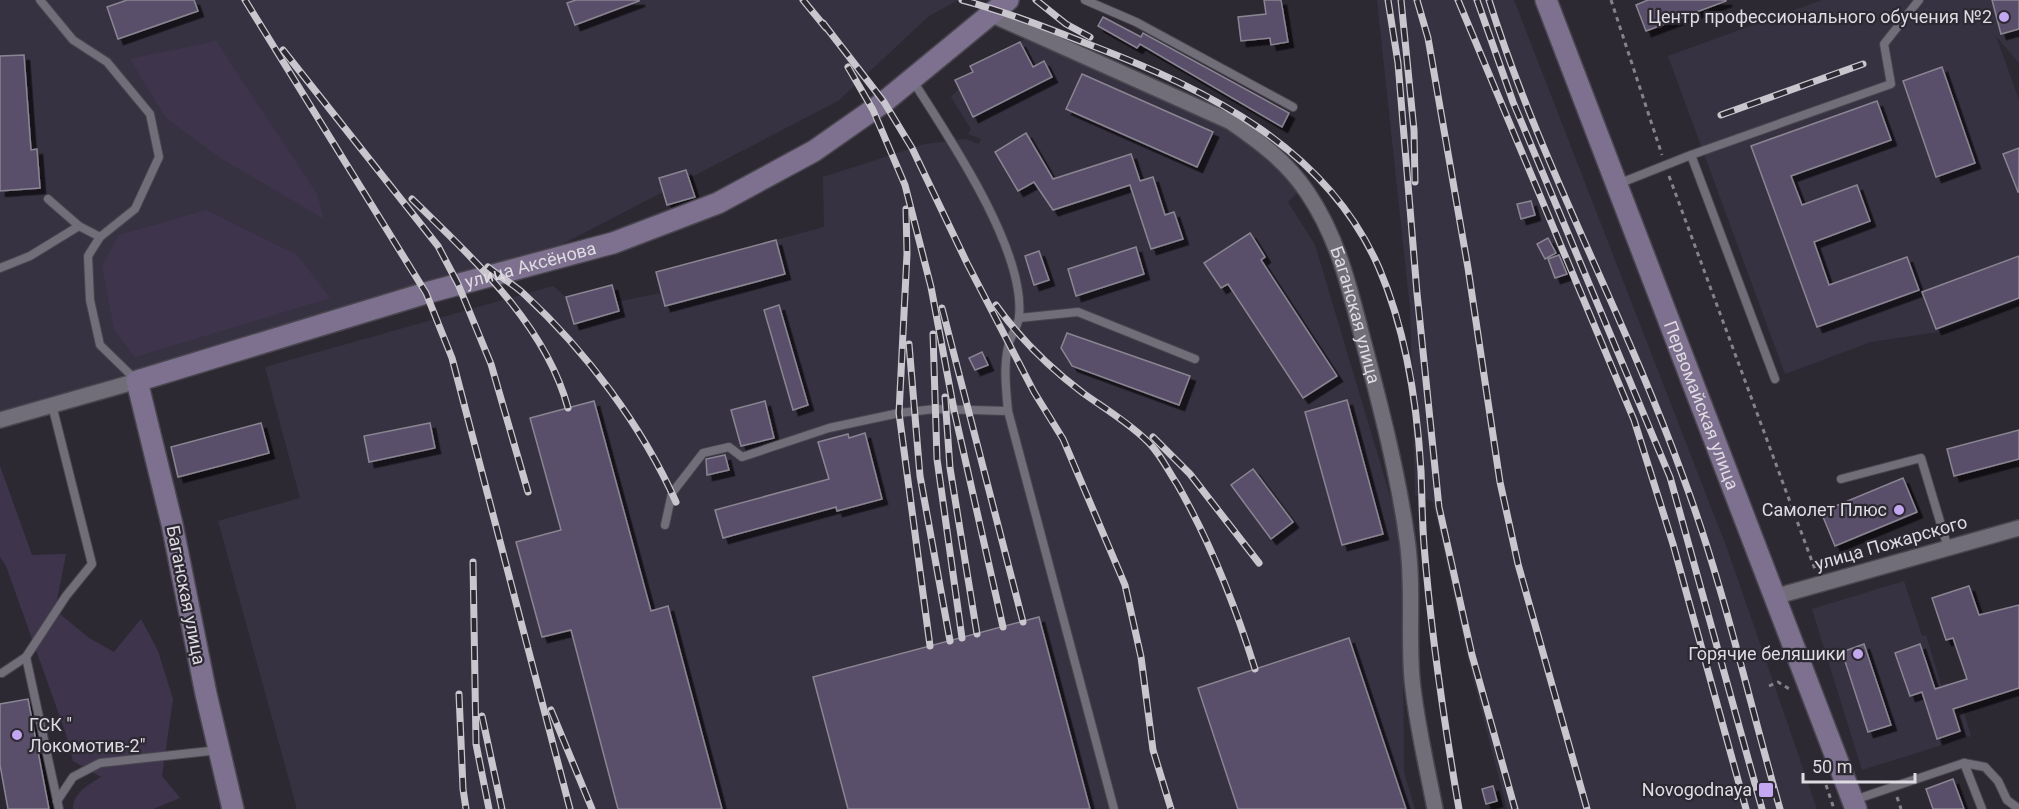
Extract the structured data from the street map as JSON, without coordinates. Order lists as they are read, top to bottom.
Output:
{
  "streets": {
    "street": [
      "улица Аксёнова",
      "Баганская улица",
      "Первомайская улица",
      "улица Пожарского"
    ]
  },
  "crossings": [
    ["улица Аксёнова", "Баганская улица"],
    ["Первомайская улица", "улица Пожарского"]
  ],
  "places": {
    "other": [
      "Центр профессионального обучения №2",
      "Самолет Плюс",
      "Горячие беляшики",
      "ГСК \" Локомотив-2\""
    ],
    "transit": ["Novogodnaya"]
  },
  "scale_bar": "50 m"
}
